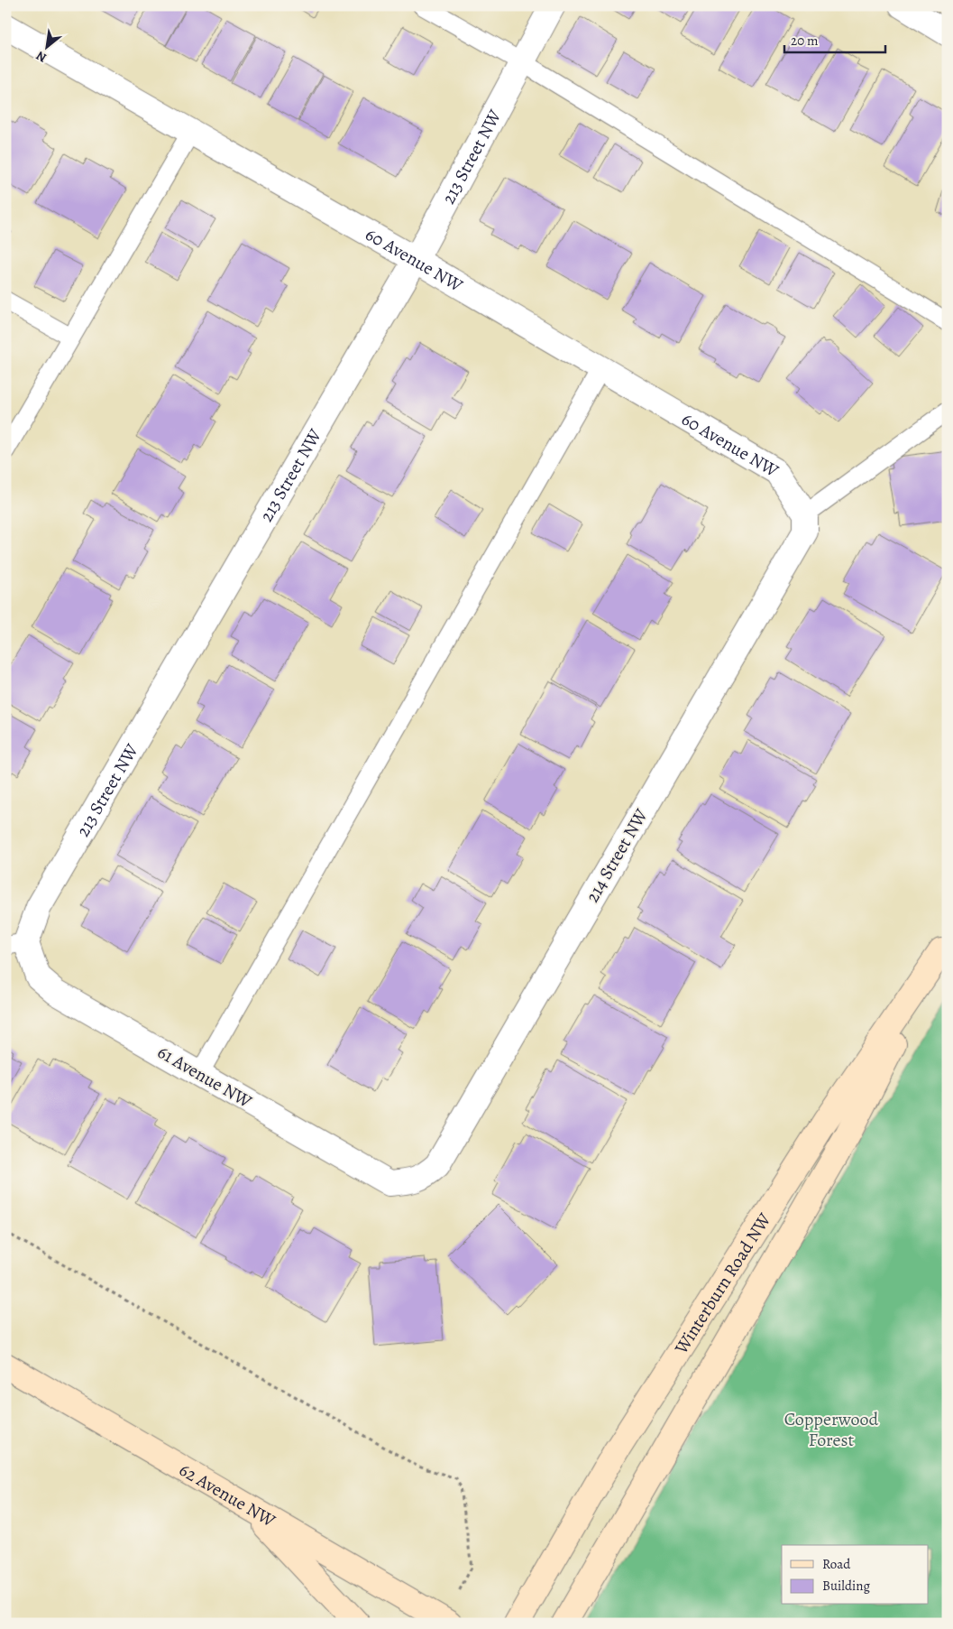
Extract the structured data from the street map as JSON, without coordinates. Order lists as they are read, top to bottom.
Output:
{
  "streets": {
    "main road": ["Winterburn Road NW", "62 Avenue NW"],
    "street": [
      "213 Street NW",
      "60 Avenue NW",
      "214 Street NW",
      "61 Avenue NW"
    ]
  },
  "crossings": [
    ["213 Street NW", "60 Avenue NW"],
    ["213 Street NW", "61 Avenue NW"],
    ["60 Avenue NW", "214 Street NW"],
    ["214 Street NW", "61 Avenue NW"]
  ],
  "parks": ["Copperwood Forest"],
  "legend": ["Road", "Building"],
  "scale_bar": "20 m",
  "north": "bottom left"
}
